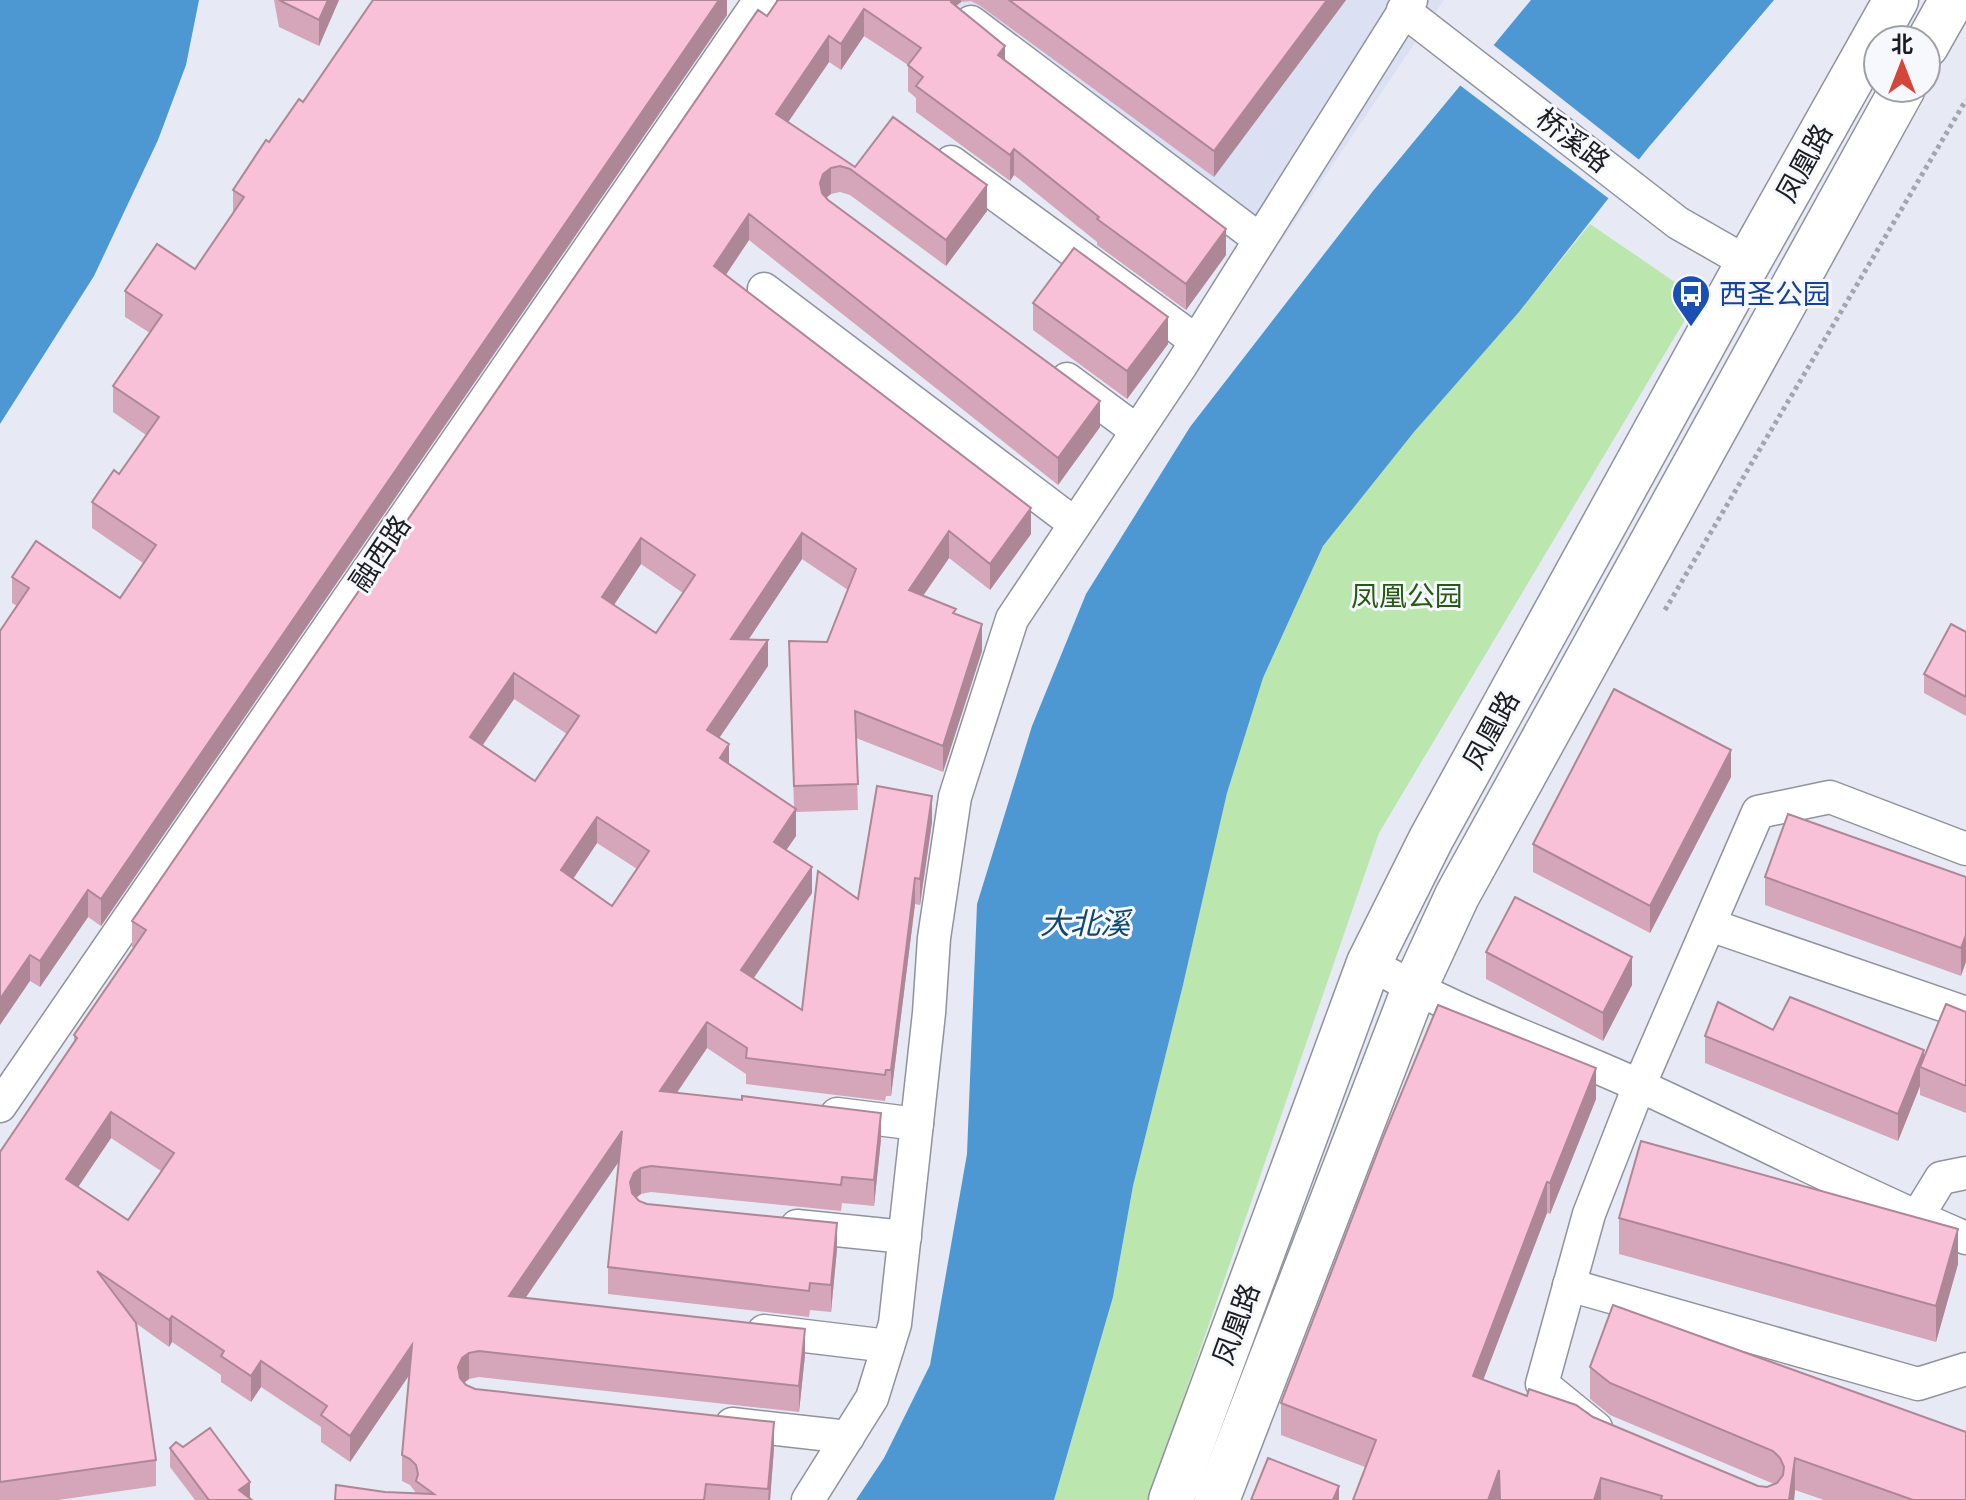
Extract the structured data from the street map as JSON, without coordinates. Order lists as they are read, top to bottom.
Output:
{
  "streets": {
    "street": ["桥溪路", "凤凰路", "融西路"]
  },
  "crossings": [
    ["桥溪路", "凤凰路"]
  ],
  "water": ["大北溪"],
  "parks": ["凤凰公园"],
  "places": {
    "bus stop": ["西圣公园"]
  },
  "north": "top"
}
